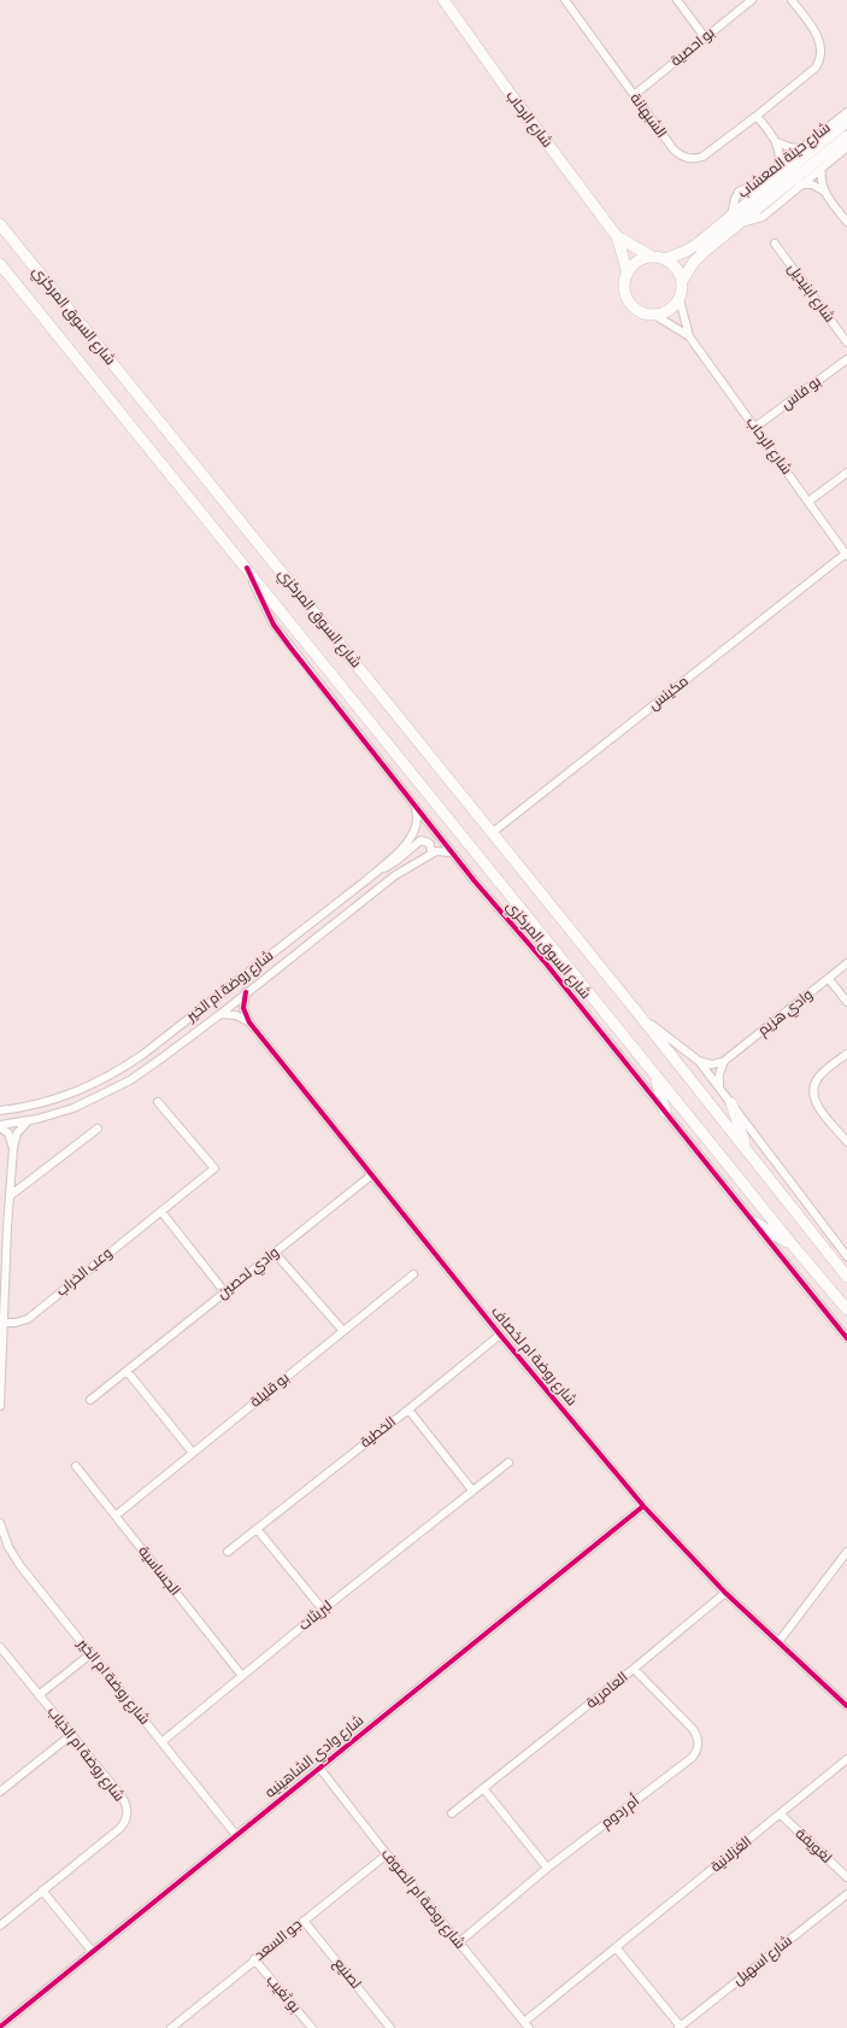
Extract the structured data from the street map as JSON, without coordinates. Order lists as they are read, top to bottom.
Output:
{
  "streets": {
    "main road": ["شارع الرحاب", "شارع حينة المعشاب", "شارع السوق المركزي"],
    "street": [
      "بو احصية",
      "الشبهانة",
      "شارع ابنيديل",
      "بو فاس",
      "مكينس",
      "شارع روضة ام الخير",
      "وادي هزيم",
      "وعب الخراب",
      "وادي لحصين",
      "شارع روضة ام لخصاف",
      "بو قليلة",
      "الخطية",
      "الجساسية",
      "لبريثات",
      "العامرية",
      "شارع روضة ام الذياب",
      "شارع وادي الشاهينيه",
      "أم ردوم",
      "لغويفة",
      "الغزلانية",
      "شارع روضة ام الصوف",
      "جو السعد",
      "شارع اسهيل",
      "لصنيع",
      "بو ثغيب"
    ]
  },
  "crossings": [
    ["بو احصية", "الشبهانة"],
    ["شارع الرحاب", "شارع حينة المعشاب"],
    ["شارع الرحاب", "بو فاس"],
    ["شارع الرحاب", "مكينس"],
    ["شارع السوق المركزي", "مكينس"],
    ["شارع السوق المركزي", "شارع روضة ام الخير"],
    ["شارع روضة ام الخير", "شارع روضة ام لخصاف"],
    ["شارع روضة ام الخير", "لبريثات"],
    ["شارع روضة ام الخير", "شارع روضة ام الذياب"],
    ["شارع روضة ام الخير", "شارع وادي الشاهينيه"],
    ["وادي لحصين", "شارع روضة ام لخصاف"],
    ["شارع روضة ام لخصاف", "الخطية"],
    ["شارع روضة ام لخصاف", "العامرية"],
    ["شارع روضة ام لخصاف", "شارع وادي الشاهينيه"],
    ["بو قليلة", "الجساسية"],
    ["الجساسية", "لبريثات"],
    ["العامرية", "أم ردوم"],
    ["شارع وادي الشاهينيه", "شارع روضة ام الصوف"],
    ["أم ردوم", "شارع روضة ام الصوف"],
    ["لغويفة", "الغزلانية"],
    ["الغزلانية", "شارع روضة ام الصوف"],
    ["شارع روضة ام الصوف", "جو السعد"],
    ["جو السعد", "لصنيع"],
    ["جو السعد", "بو ثغيب"]
  ]
}
